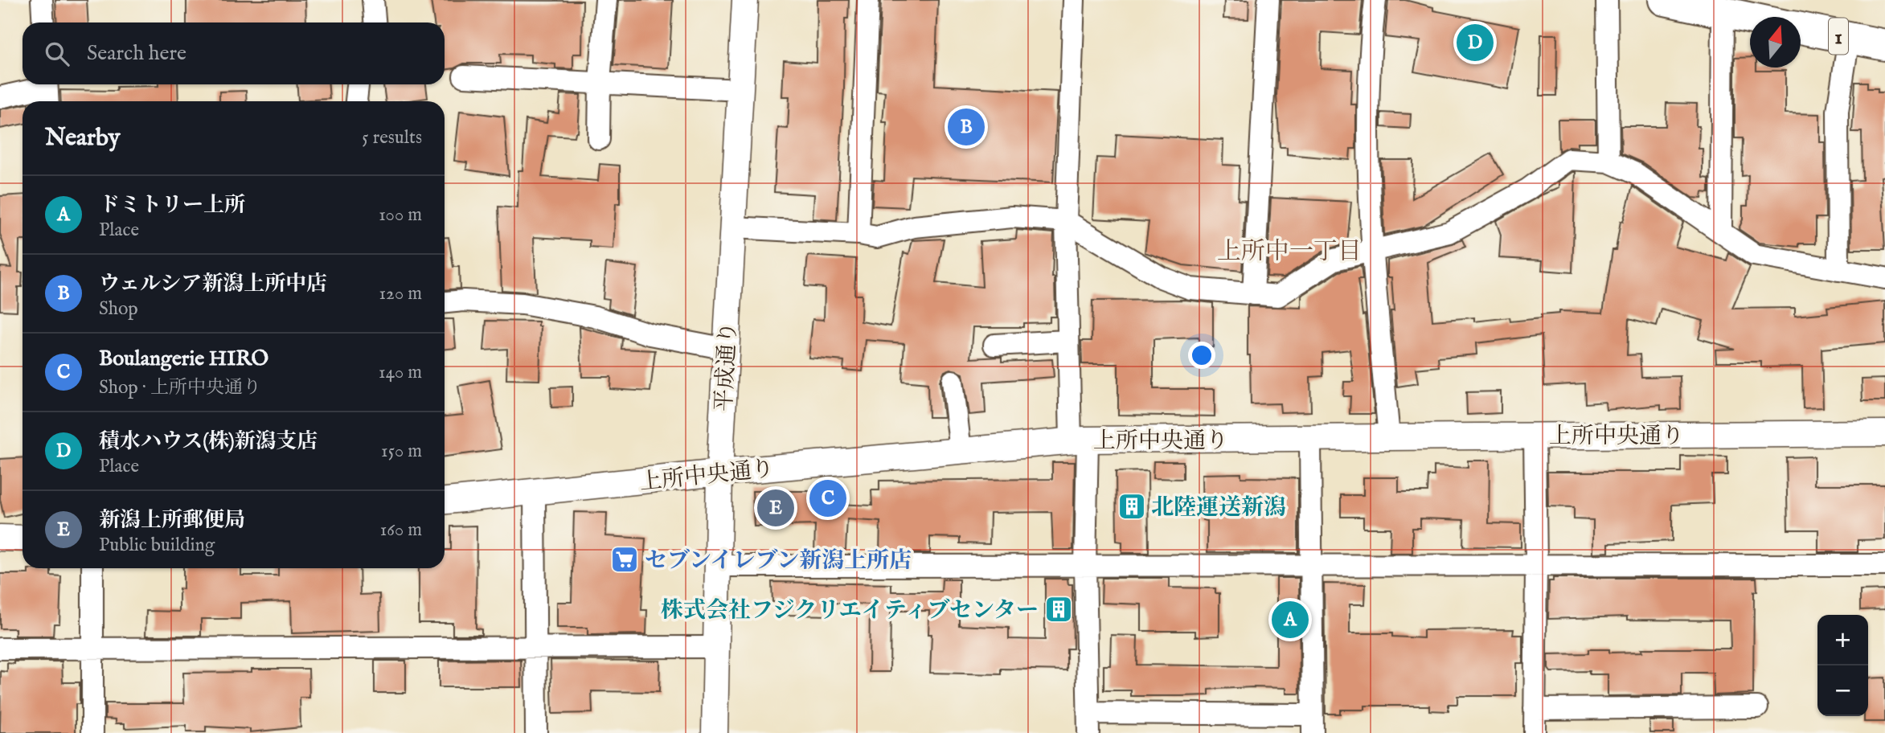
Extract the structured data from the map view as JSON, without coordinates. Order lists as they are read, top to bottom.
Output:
{
  "streets": {
    "main road": ["1"],
    "street": ["平成通り", "上所中央通り"]
  },
  "crossings": [
    ["平成通り", "上所中央通り"]
  ],
  "districts": ["上所中一丁目"],
  "places": {
    "building": ["北陸運送新潟", "株式会社フジクリエイティブセンター"],
    "supermarket": ["セブンイレブン新潟上所店"]
  },
  "north": "top",
  "page": {
    "pins": [
      "D",
      "B",
      "C",
      "E",
      "A"
    ],
    "search": "Search here",
    "heading": ["Nearby", "5 results"],
    "list": [
      {
        "mark": "A",
        "name": "ドミトリー上所",
        "note": "Place",
        "value": "100 m"
      },
      {
        "mark": "B",
        "name": "ウェルシア新潟上所中店",
        "note": "Shop",
        "value": "120 m"
      },
      {
        "mark": "C",
        "name": "Boulangerie HIRO",
        "note": "Shop · 上所中央通り",
        "value": "140 m"
      },
      {
        "mark": "D",
        "name": "積水ハウス(株)新潟支店",
        "note": "Place",
        "value": "150 m"
      },
      {
        "mark": "E",
        "name": "新潟上所郵便局",
        "note": "Public building",
        "value": "160 m"
      }
    ],
    "map_buttons": ["+", "−"]
  }
}
